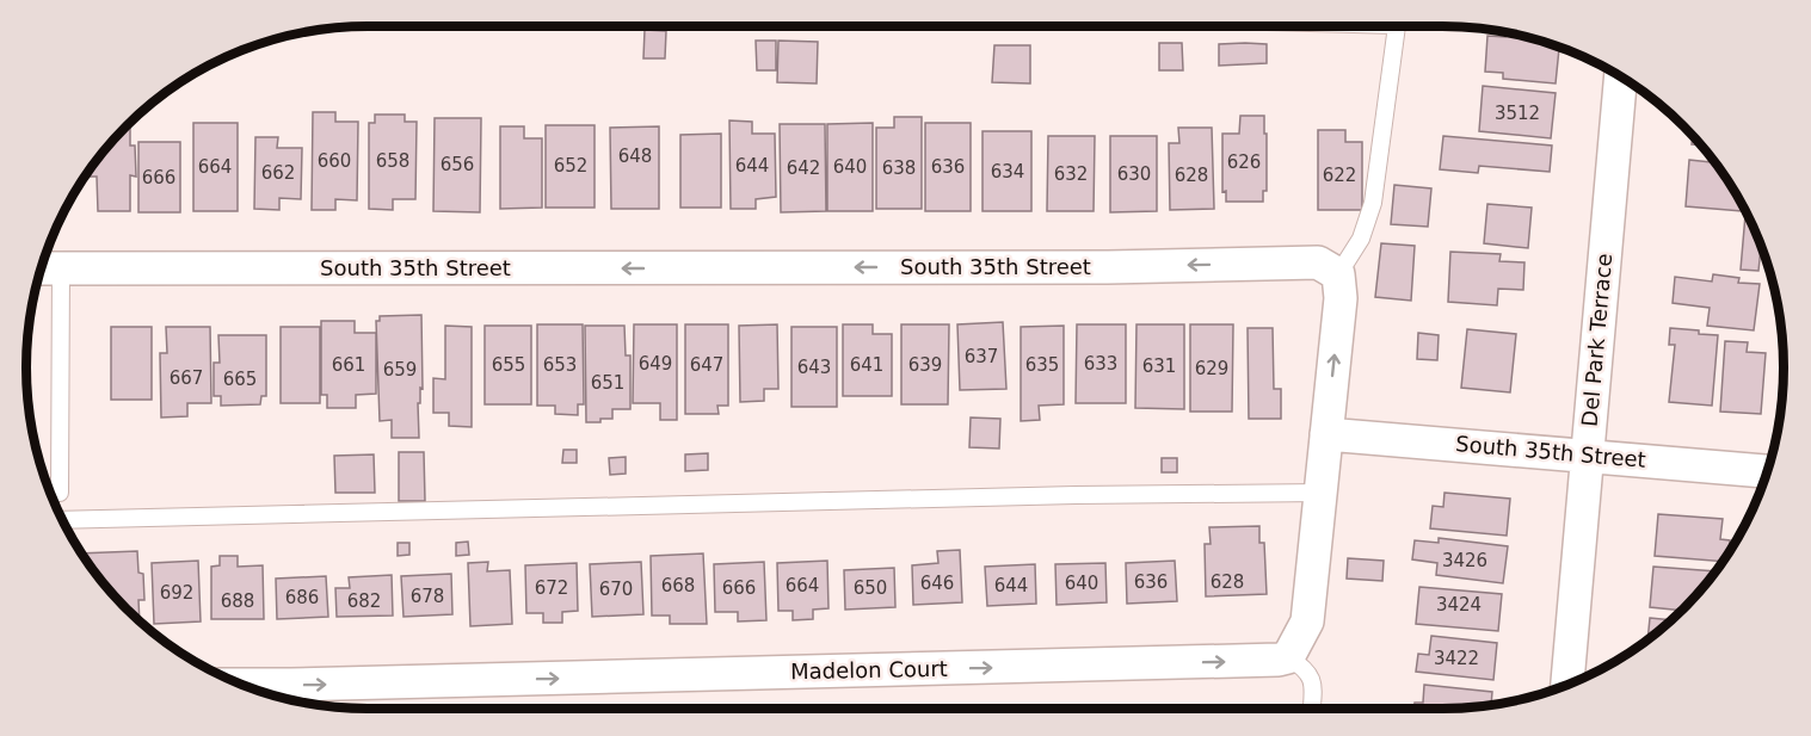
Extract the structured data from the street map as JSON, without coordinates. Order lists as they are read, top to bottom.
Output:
{
  "streets": {
    "street": ["South 35th Street", "Del Park Terrace", "Madelon Court"]
  },
  "crossings": [
    ["South 35th Street", "Del Park Terrace"]
  ],
  "one_way": ["South 35th Street", "Madelon Court"],
  "house_numbers": [
    "3512",
    "648",
    "660",
    "658",
    "626",
    "656",
    "652",
    "644",
    "664",
    "640",
    "636",
    "642",
    "638",
    "634",
    "662",
    "632",
    "630",
    "628",
    "622",
    "666",
    "637",
    "649",
    "633",
    "661",
    "655",
    "653",
    "647",
    "641",
    "639",
    "635",
    "631",
    "643",
    "629",
    "659",
    "667",
    "665",
    "651",
    "3426",
    "636",
    "628",
    "646",
    "640",
    "668",
    "664",
    "644",
    "672",
    "666",
    "650",
    "670",
    "692",
    "678",
    "686",
    "688",
    "682",
    "3424",
    "3422"
  ]
}
